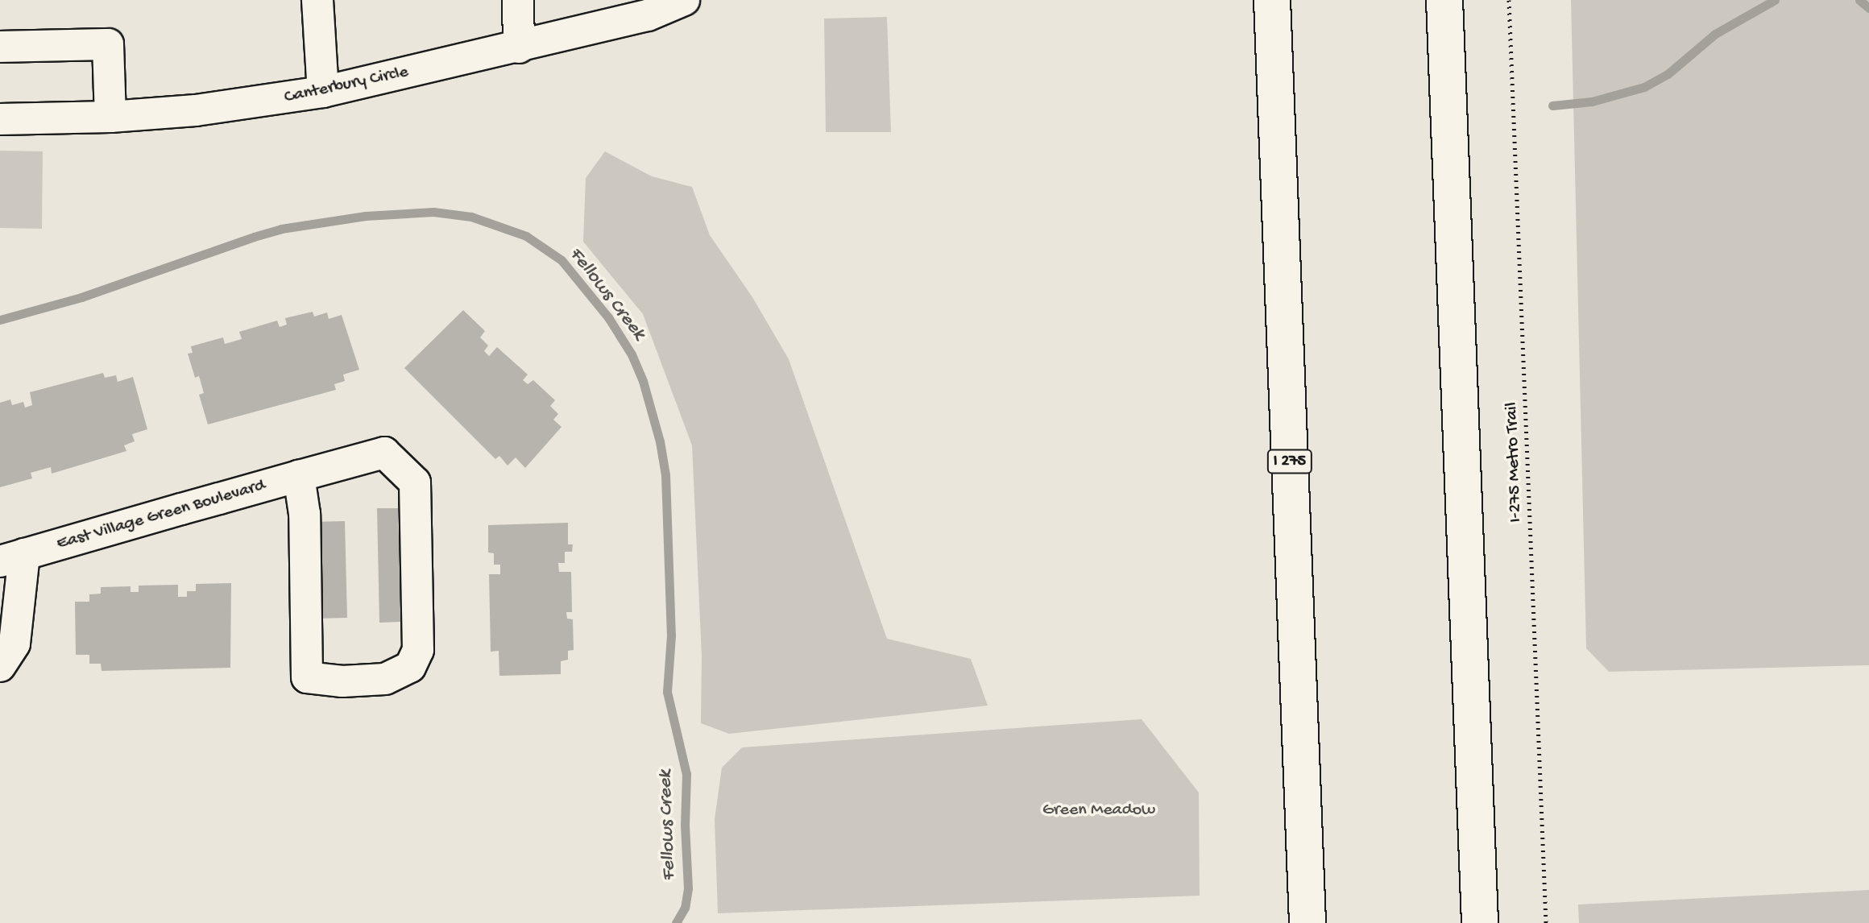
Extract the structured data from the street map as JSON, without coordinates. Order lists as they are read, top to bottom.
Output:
{
  "streets": {
    "highway": ["I 275"],
    "street": ["Canterbury Circle", "East Village Green Boulevard"],
    "path": ["I-275 Metro Trail"]
  },
  "water": ["Fellows Creek"],
  "parks": ["Green Meadow"]
}
